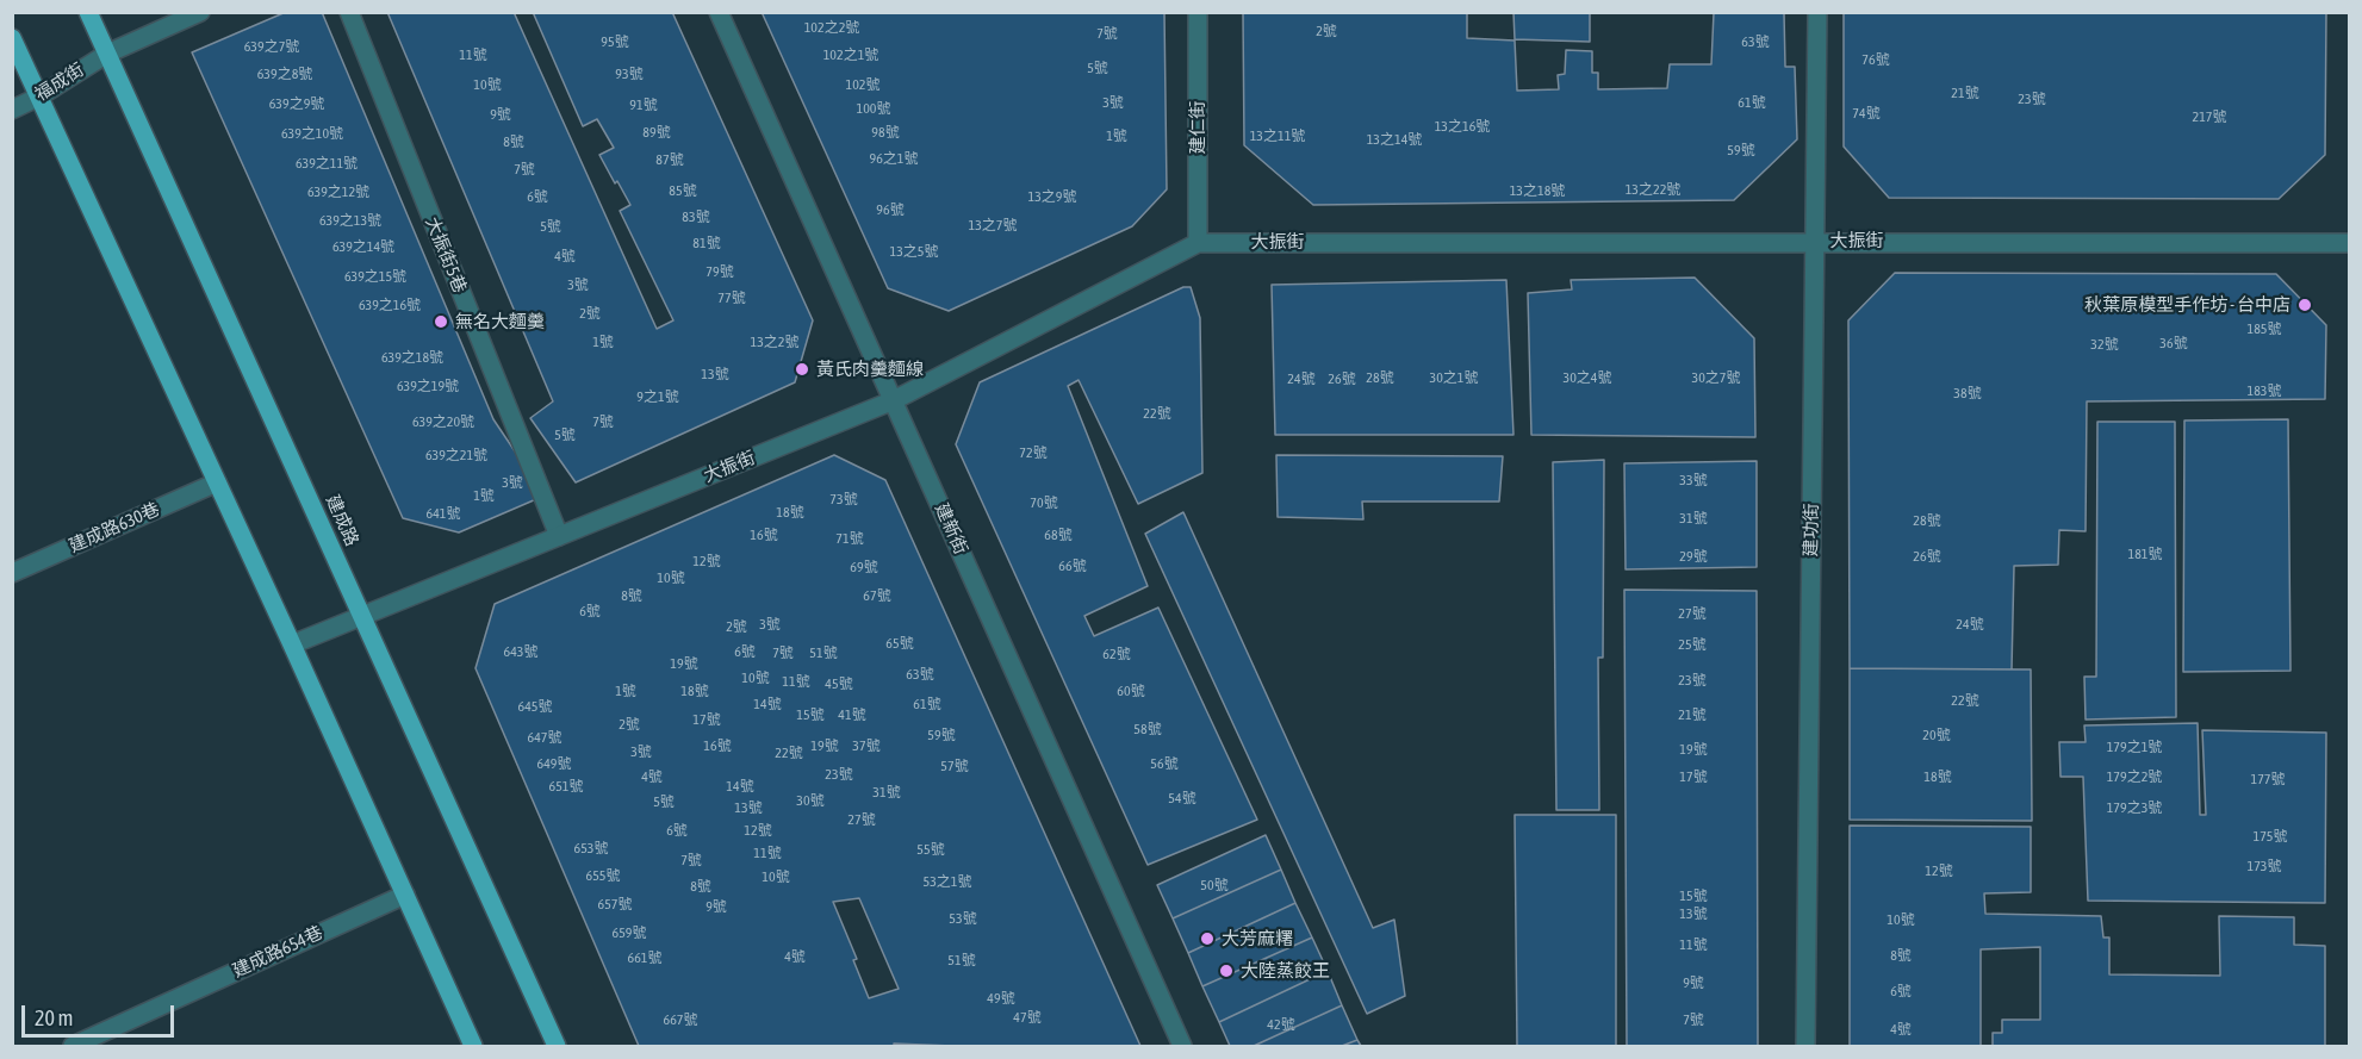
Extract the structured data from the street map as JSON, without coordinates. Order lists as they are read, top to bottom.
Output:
{
  "streets": {
    "main road": ["建成路"],
    "street": [
      "福成街",
      "建仁街",
      "大振街",
      "大振街5巷",
      "建成路630巷",
      "建新街",
      "建功街",
      "建成路654巷"
    ]
  },
  "crossings": [
    ["福成街", "建成路"],
    ["建仁街", "大振街"],
    ["大振街", "大振街5巷"],
    ["大振街", "建成路"],
    ["大振街", "建新街"],
    ["大振街", "建功街"]
  ],
  "places": [
    "秋葉原模型手作坊 - 台中店",
    "無名大麵羹",
    "黃氏肉羹麵線",
    "大芳麻糬",
    "大陸蒸餃王"
  ],
  "house_numbers": [
    "102之2號",
    "2號",
    "7號",
    "95號",
    "63號",
    "639之7號",
    "11號",
    "102之1號",
    "76號",
    "5號",
    "639之8號",
    "93號",
    "10號",
    "102號",
    "21號",
    "23號",
    "3號",
    "61號",
    "639之9號",
    "91號",
    "100號",
    "74號",
    "9號",
    "217號",
    "13之16號",
    "89號",
    "98號",
    "639之10號",
    "1號",
    "13之11號",
    "13之14號",
    "8號",
    "59號",
    "96之1號",
    "87號",
    "639之11號",
    "7號",
    "13之22號",
    "85號",
    "13之18號",
    "639之12號",
    "6號",
    "13之9號",
    "96號",
    "83號",
    "639之13號",
    "13之7號",
    "5號",
    "81號",
    "639之14號",
    "13之5號",
    "4號",
    "79號",
    "639之15號",
    "3號",
    "77號",
    "639之16號",
    "2號",
    "185號",
    "1號",
    "13之2號",
    "36號",
    "32號",
    "639之18號",
    "13號",
    "28號",
    "30之1號",
    "30之4號",
    "30之7號",
    "24號",
    "26號",
    "639之19號",
    "183號",
    "38號",
    "9之1號",
    "22號",
    "639之20號",
    "7號",
    "5號",
    "72號",
    "639之21號",
    "33號",
    "3號",
    "1號",
    "73號",
    "70號",
    "18號",
    "641號",
    "31號",
    "28號",
    "16號",
    "68號",
    "71號",
    "181號",
    "29號",
    "26號",
    "12號",
    "66號",
    "69號",
    "10號",
    "8號",
    "67號",
    "6號",
    "27號",
    "3號",
    "24號",
    "2號",
    "65號",
    "25號",
    "643號",
    "6號",
    "7號",
    "51號",
    "62號",
    "19號",
    "63號",
    "10號",
    "23號",
    "11號",
    "45號",
    "1號",
    "18號",
    "60號",
    "22號",
    "14號",
    "61號",
    "645號",
    "15號",
    "41號",
    "21號",
    "17號",
    "2號",
    "58號",
    "59號",
    "20號",
    "647號",
    "16號",
    "19號",
    "37號",
    "179之1號",
    "19號",
    "3號",
    "22號",
    "649號",
    "56號",
    "57號",
    "23號",
    "4號",
    "17號",
    "18號",
    "179之2號",
    "177號",
    "651號",
    "14號",
    "31號",
    "54號",
    "30號",
    "5號",
    "13號",
    "179之3號",
    "27號",
    "6號",
    "12號",
    "175號",
    "653號",
    "55號",
    "11號",
    "7號",
    "173號",
    "12號",
    "655號",
    "10號",
    "53之1號",
    "50號",
    "8號",
    "15號",
    "657號",
    "9號",
    "13號",
    "53號",
    "10號",
    "659號",
    "11號",
    "8號",
    "4號",
    "661號",
    "51號",
    "9號",
    "6號",
    "49號",
    "47號",
    "667號",
    "7號",
    "42號",
    "4號"
  ],
  "scale_bar": "20 m"
}
